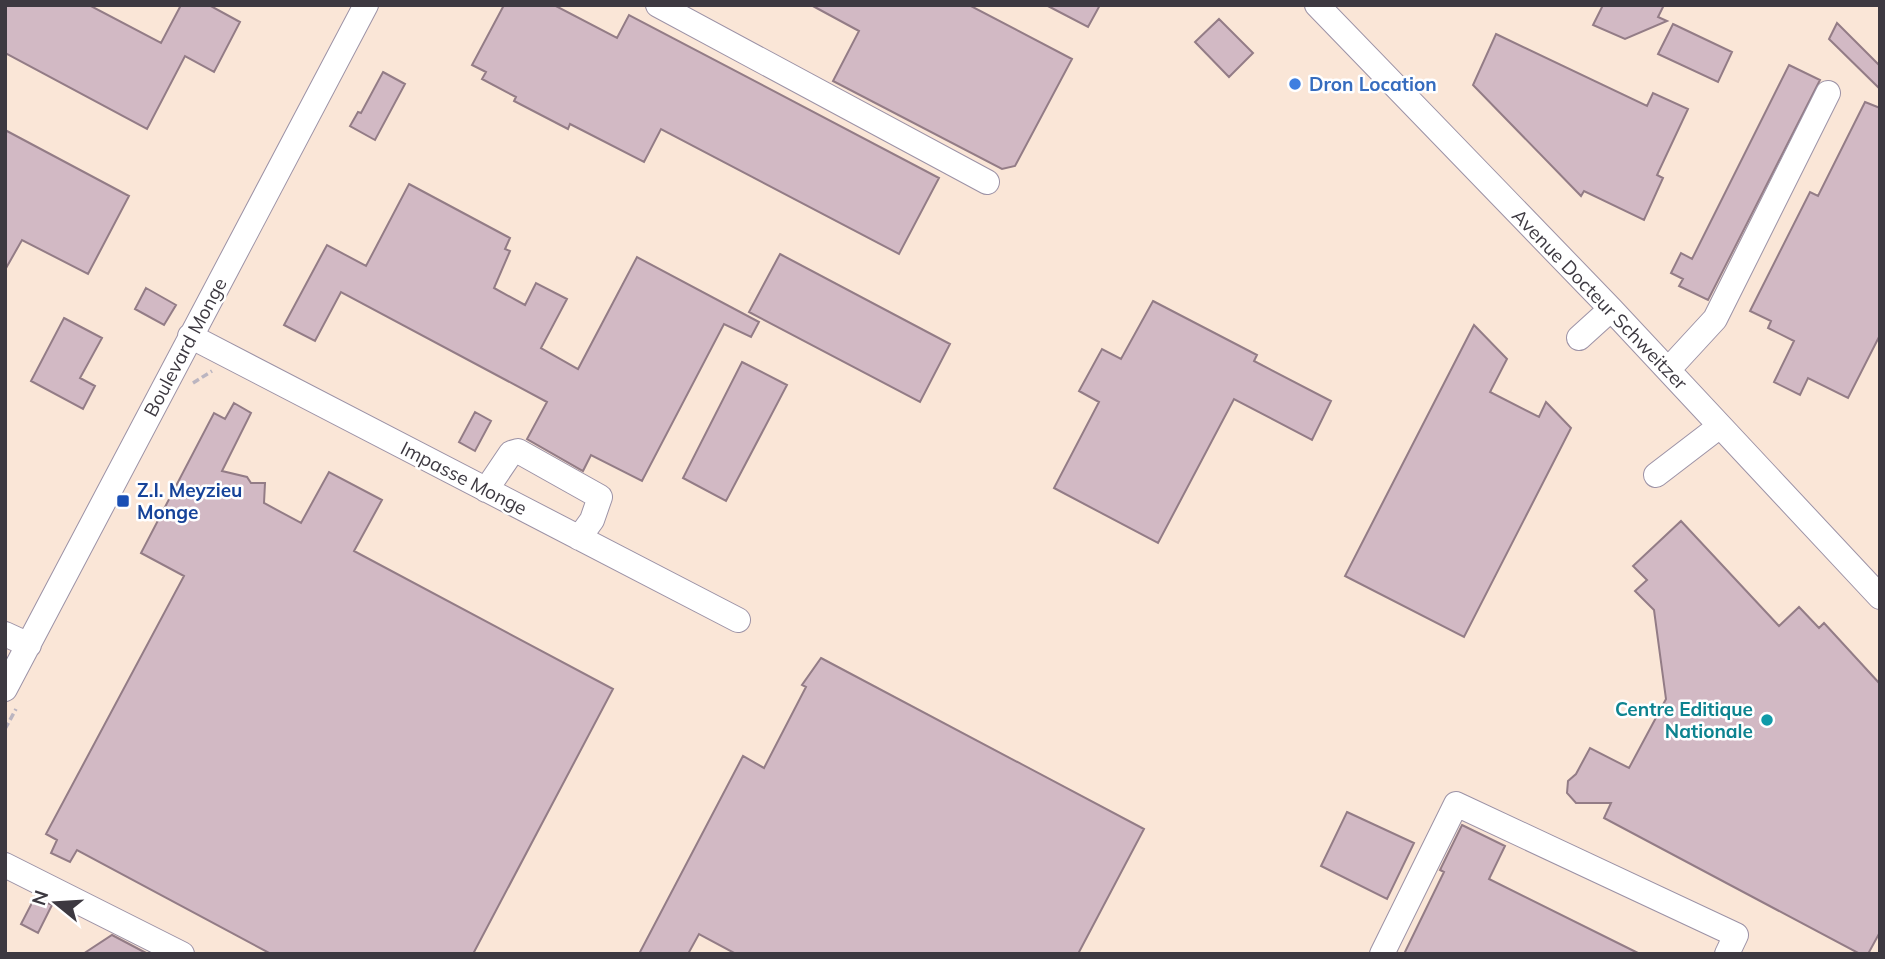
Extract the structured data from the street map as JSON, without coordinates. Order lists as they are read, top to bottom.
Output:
{
  "streets": {
    "street": ["Avenue Docteur Schweitzer", "Boulevard Monge", "Impasse Monge"]
  },
  "crossings": [
    ["Boulevard Monge", "Impasse Monge"]
  ],
  "places": {
    "other": ["Dron Location", "Centre Editique Nationale"],
    "transit": ["Z.I. Meyzieu Monge"]
  },
  "north": "left"
}
